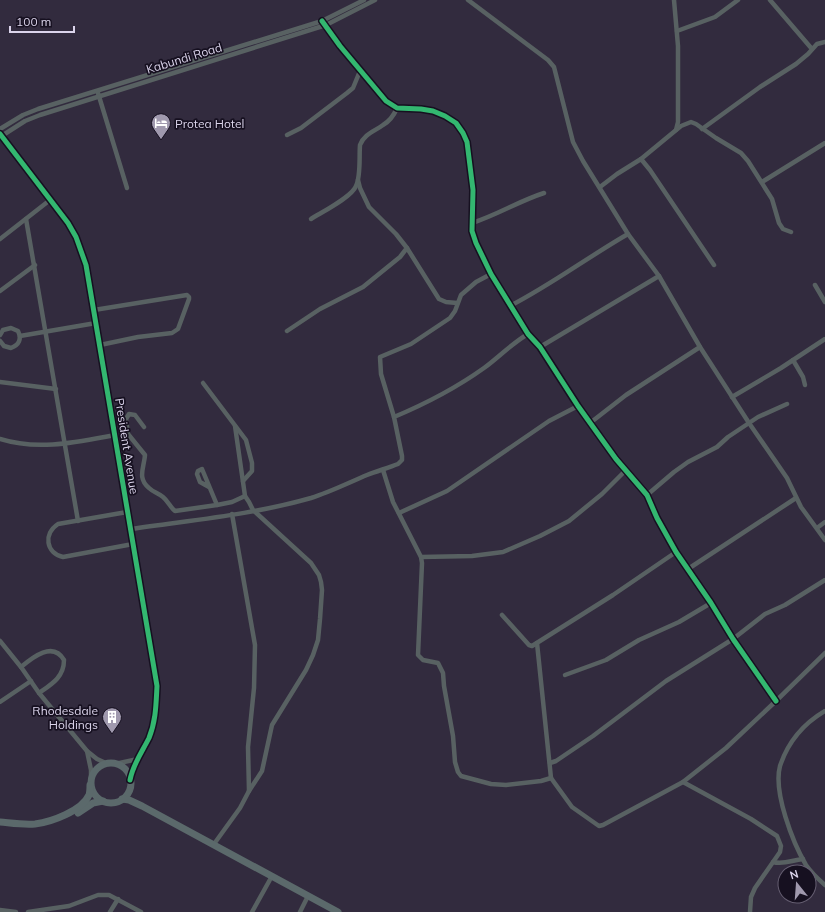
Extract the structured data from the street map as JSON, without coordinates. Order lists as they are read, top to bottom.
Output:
{
  "streets": {
    "street": ["Kabundi Road", "President Avenue"]
  },
  "crossings": [
    ["Kabundi Road", "President Avenue"]
  ],
  "places": {
    "hotel": ["Protea Hotel"],
    "building": ["Rhodesdale Holdings"]
  },
  "scale_bar": "100 m",
  "north": "top"
}
